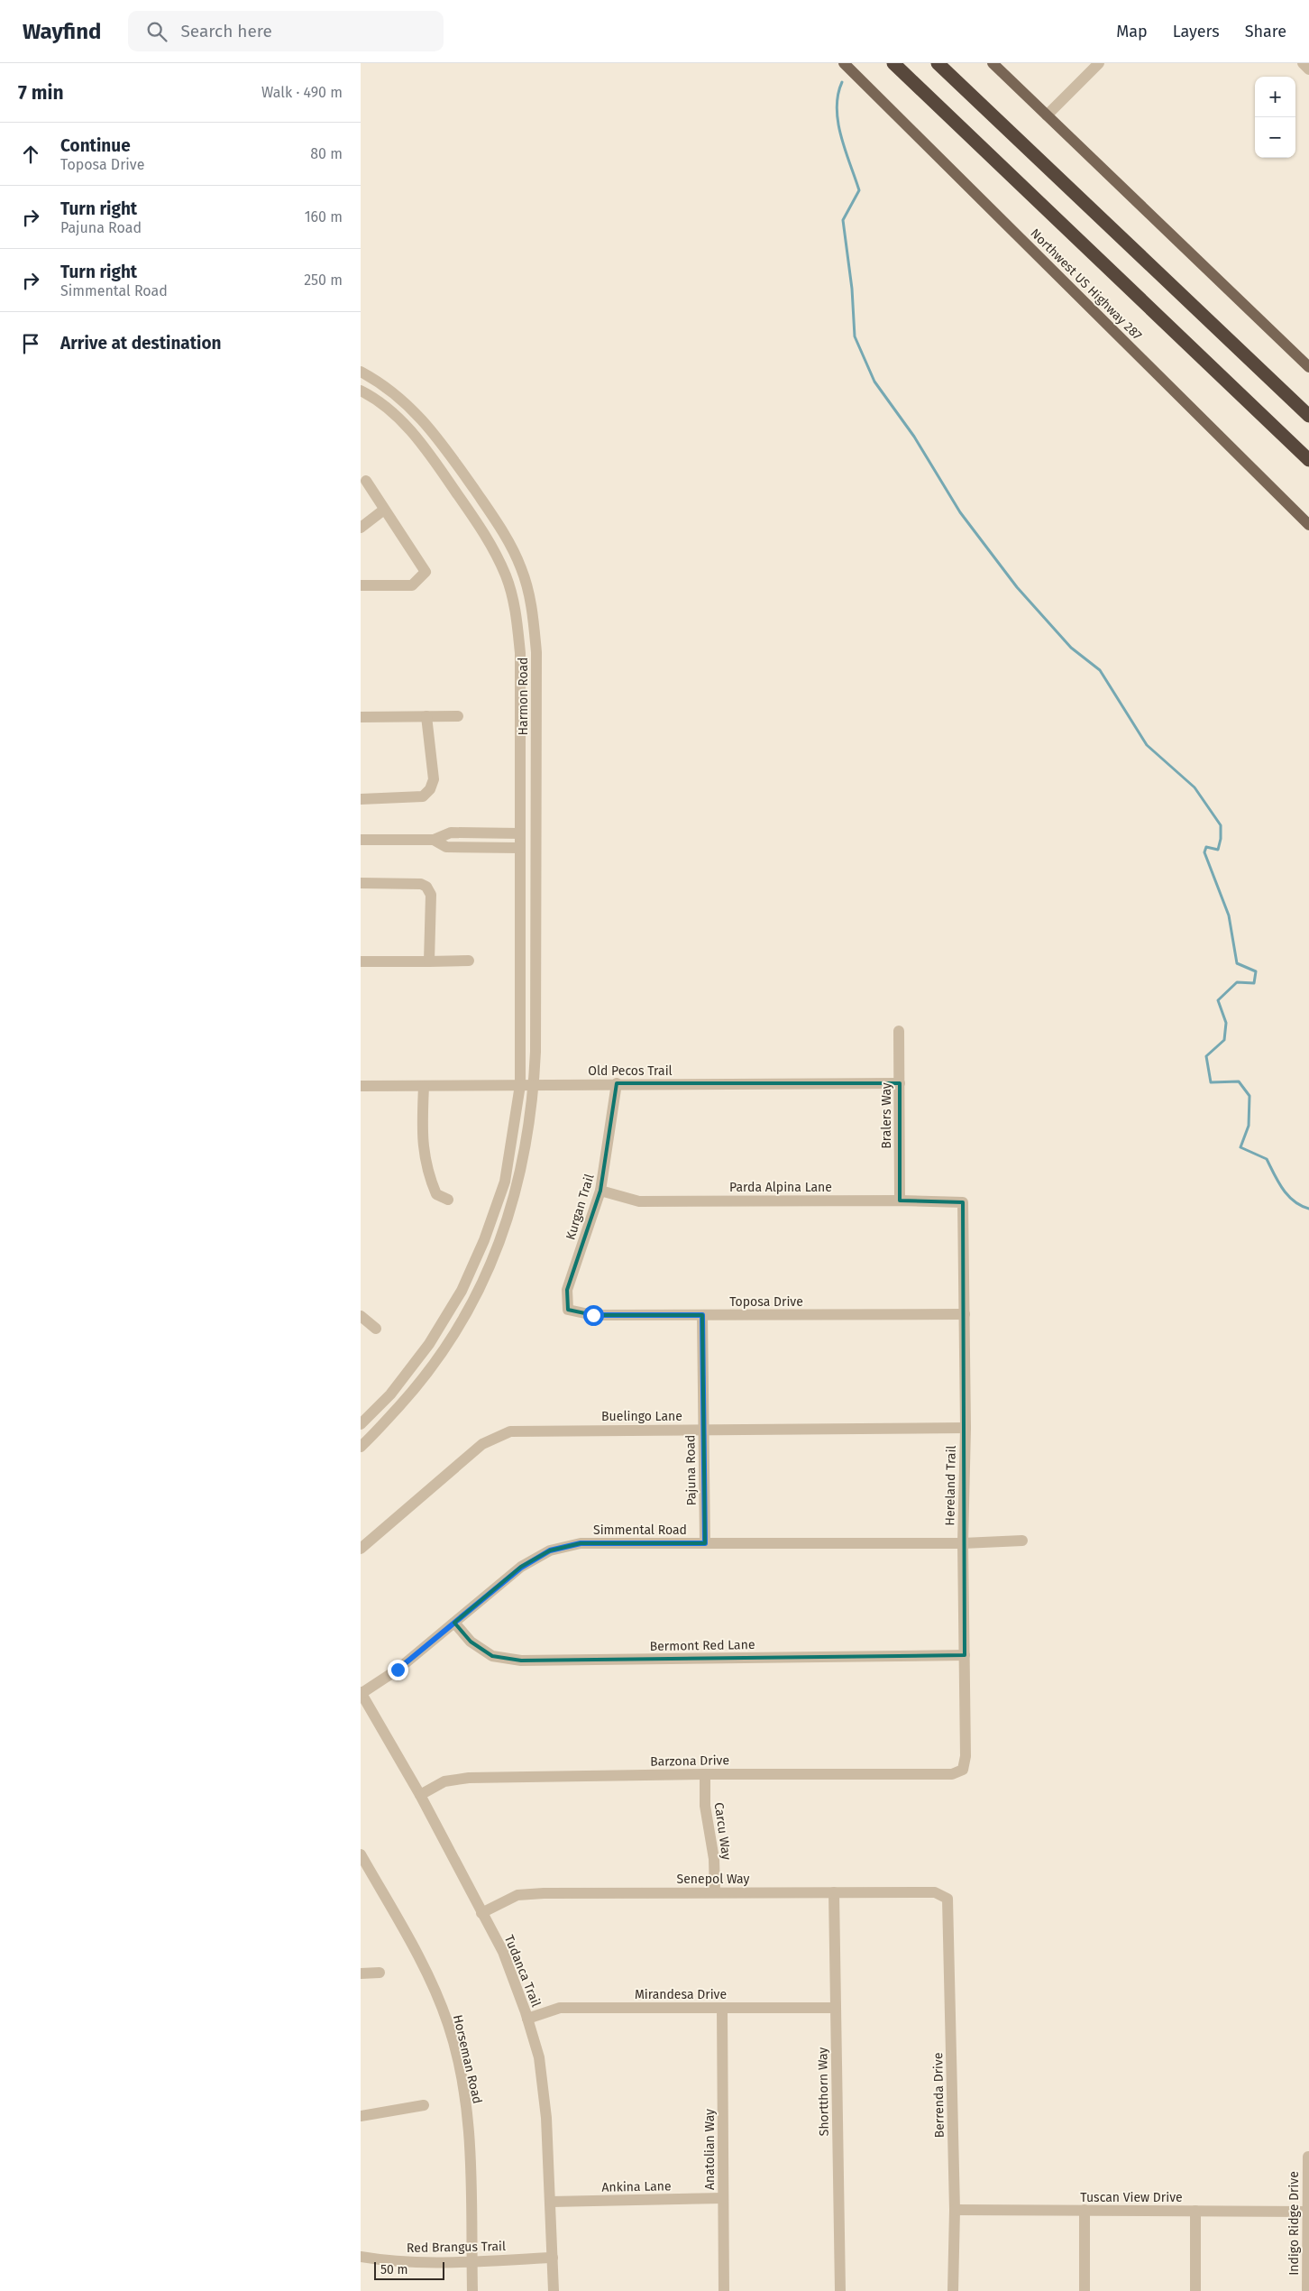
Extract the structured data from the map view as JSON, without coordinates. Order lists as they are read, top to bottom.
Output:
{
  "streets": {
    "main road": ["Northwest US Highway 287"],
    "street": [
      "Harmon Road",
      "Old Pecos Trail",
      "Bralers Way",
      "Parda Alpina Lane",
      "Kurgan Trail",
      "Toposa Drive",
      "Buelingo Lane",
      "Pajuna Road",
      "Hereland Trail",
      "Simmental Road",
      "Bermont Red Lane",
      "Barzona Drive",
      "Carcu Way",
      "Senepol Way",
      "Tudanca Trail",
      "Mirandesa Drive",
      "Horseman Road",
      "Shortthorn Way",
      "Berrenda Drive",
      "Anatolian Way",
      "Ankina Lane",
      "Tuscan View Drive",
      "Indigo Ridge Drive",
      "Red Brangus Trail"
    ]
  },
  "crossings": [
    ["Harmon Road", "Old Pecos Trail"],
    ["Old Pecos Trail", "Bralers Way"],
    ["Old Pecos Trail", "Kurgan Trail"],
    ["Bralers Way", "Parda Alpina Lane"],
    ["Parda Alpina Lane", "Kurgan Trail"],
    ["Parda Alpina Lane", "Hereland Trail"],
    ["Kurgan Trail", "Toposa Drive"],
    ["Toposa Drive", "Pajuna Road"],
    ["Toposa Drive", "Hereland Trail"],
    ["Buelingo Lane", "Pajuna Road"],
    ["Buelingo Lane", "Hereland Trail"],
    ["Pajuna Road", "Simmental Road"],
    ["Hereland Trail", "Simmental Road"],
    ["Hereland Trail", "Bermont Red Lane"],
    ["Hereland Trail", "Barzona Drive"],
    ["Simmental Road", "Bermont Red Lane"],
    ["Simmental Road", "Tudanca Trail"],
    ["Barzona Drive", "Carcu Way"],
    ["Barzona Drive", "Tudanca Trail"],
    ["Carcu Way", "Senepol Way"],
    ["Senepol Way", "Tudanca Trail"],
    ["Senepol Way", "Shortthorn Way"],
    ["Senepol Way", "Berrenda Drive"],
    ["Tudanca Trail", "Mirandesa Drive"],
    ["Tudanca Trail", "Ankina Lane"],
    ["Tudanca Trail", "Red Brangus Trail"],
    ["Mirandesa Drive", "Shortthorn Way"],
    ["Mirandesa Drive", "Anatolian Way"],
    ["Horseman Road", "Red Brangus Trail"],
    ["Berrenda Drive", "Tuscan View Drive"],
    ["Anatolian Way", "Ankina Lane"],
    ["Tuscan View Drive", "Indigo Ridge Drive"]
  ],
  "scale_bar": "50 m",
  "page": {
    "header": "Wayfind",
    "search": "Search here",
    "nav": ["Map", "Layers", "Share"],
    "heading": ["7 min", "Walk · 490 m"],
    "map_buttons": ["+", "−"],
    "list": [
      ["Continue", "Toposa Drive", "80 m"],
      ["Turn right", "Pajuna Road", "160 m"],
      ["Turn right", "Simmental Road", "250 m"],
      "Arrive at destination"
    ],
    "scale": "50 m"
  }
}
